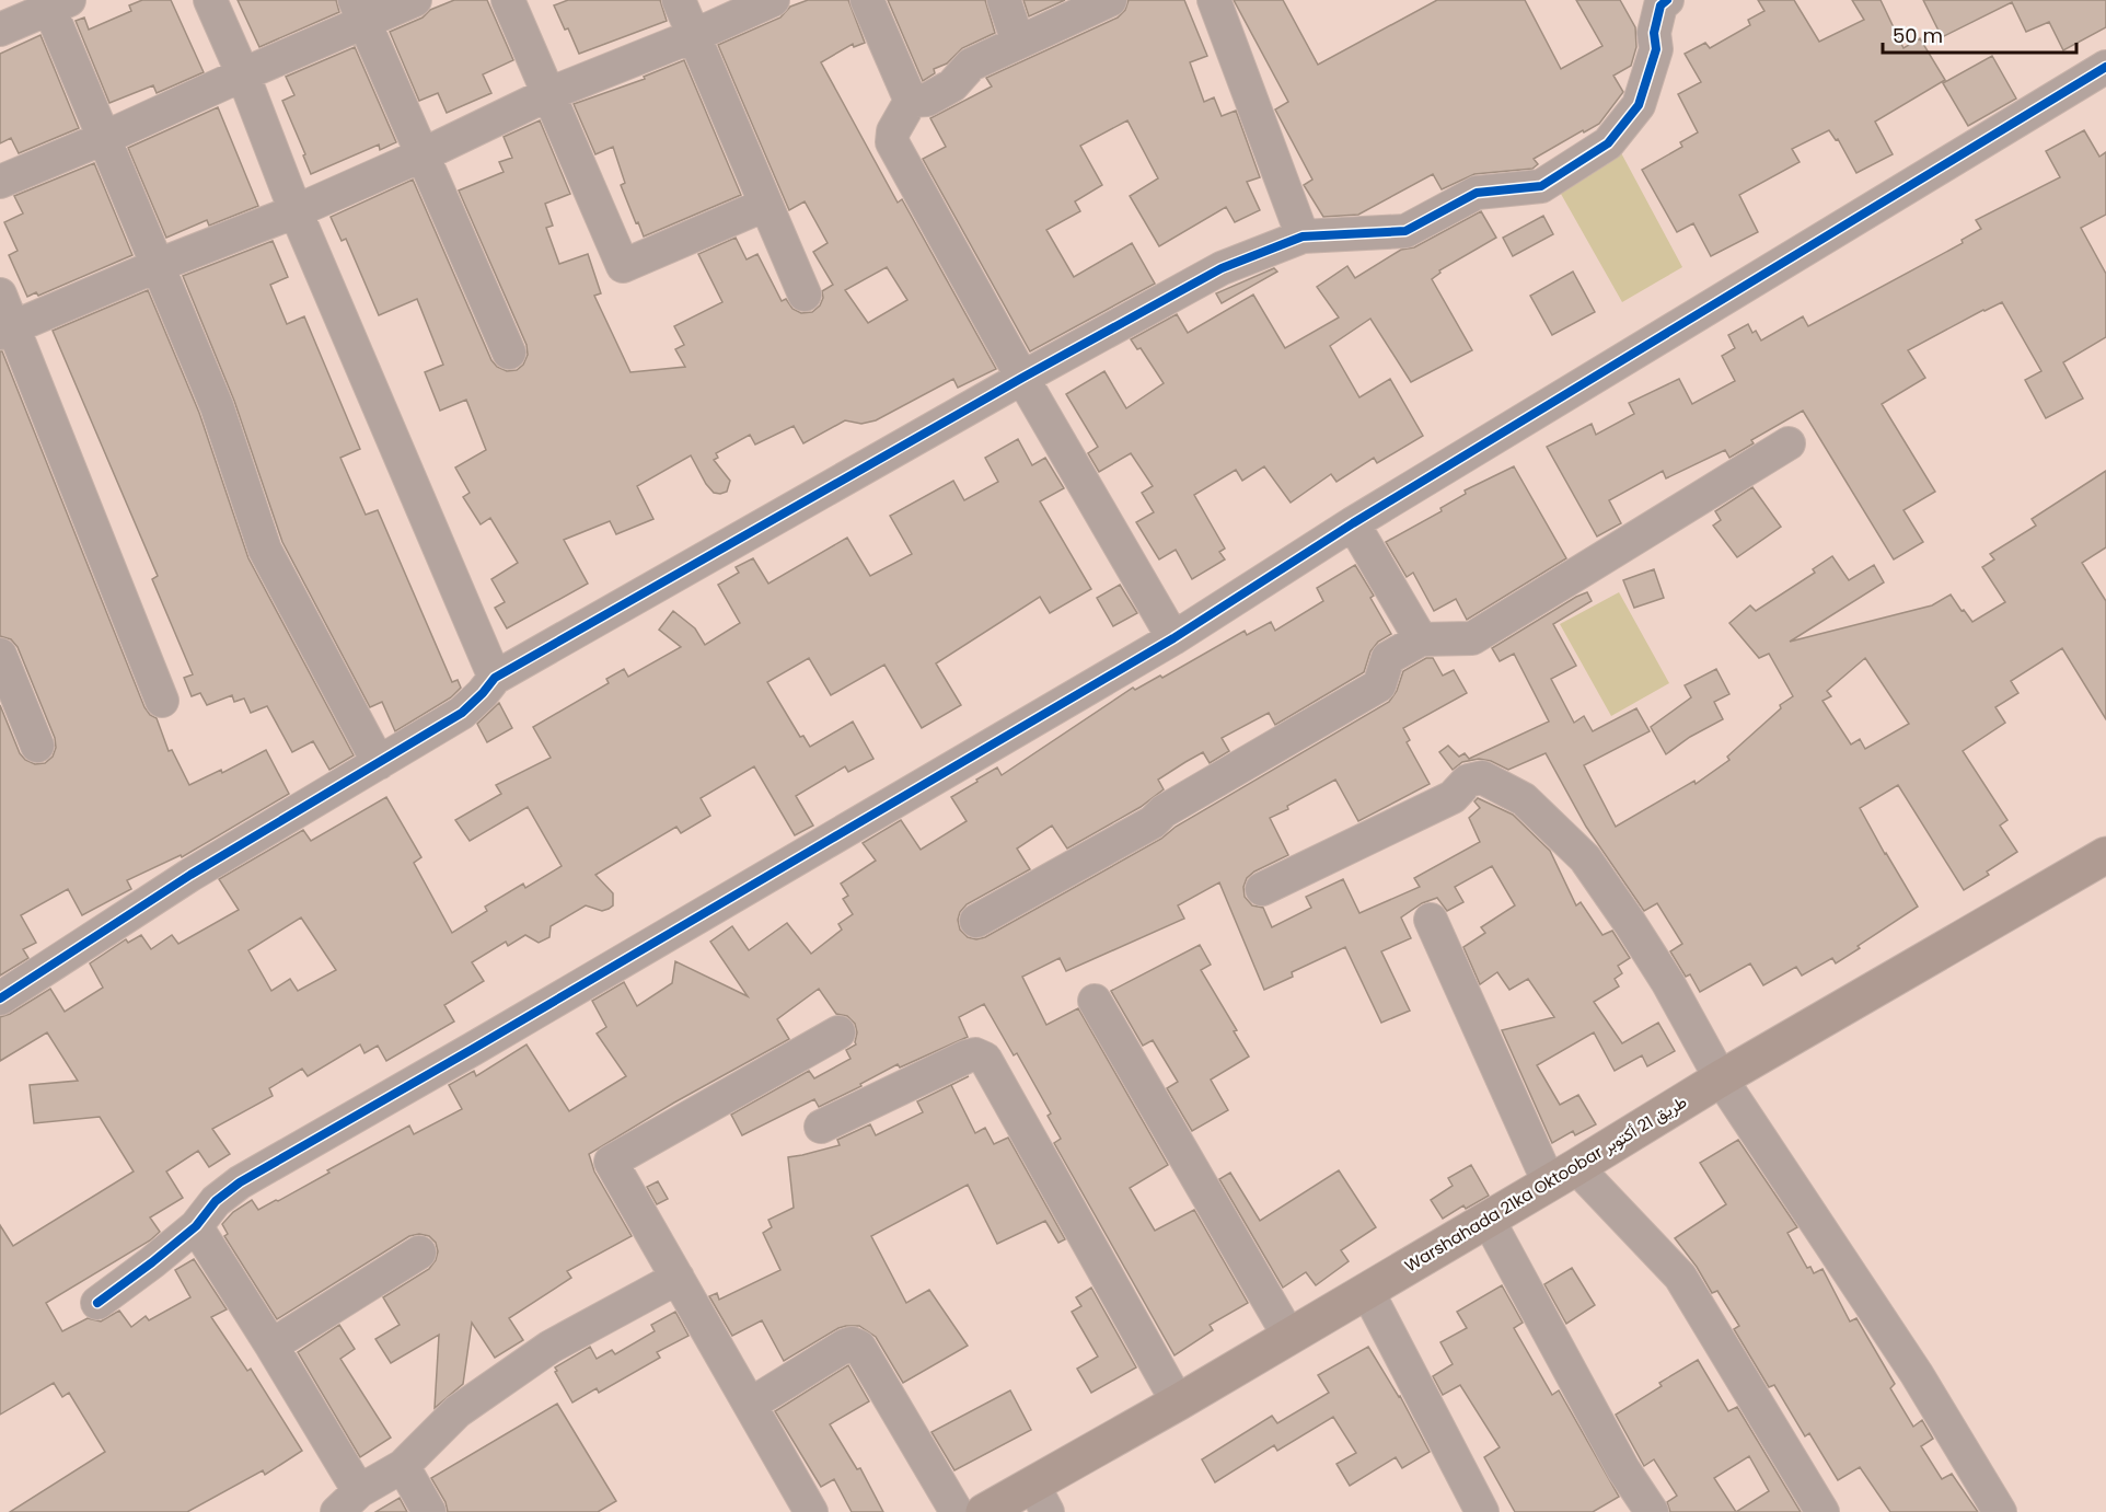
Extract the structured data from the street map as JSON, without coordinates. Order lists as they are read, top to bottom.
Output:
{
  "streets": {
    "main road": ["Warshahada 21ka Oktoobar طريق 21 أكتوبر"]
  },
  "scale_bar": "50 m"
}
